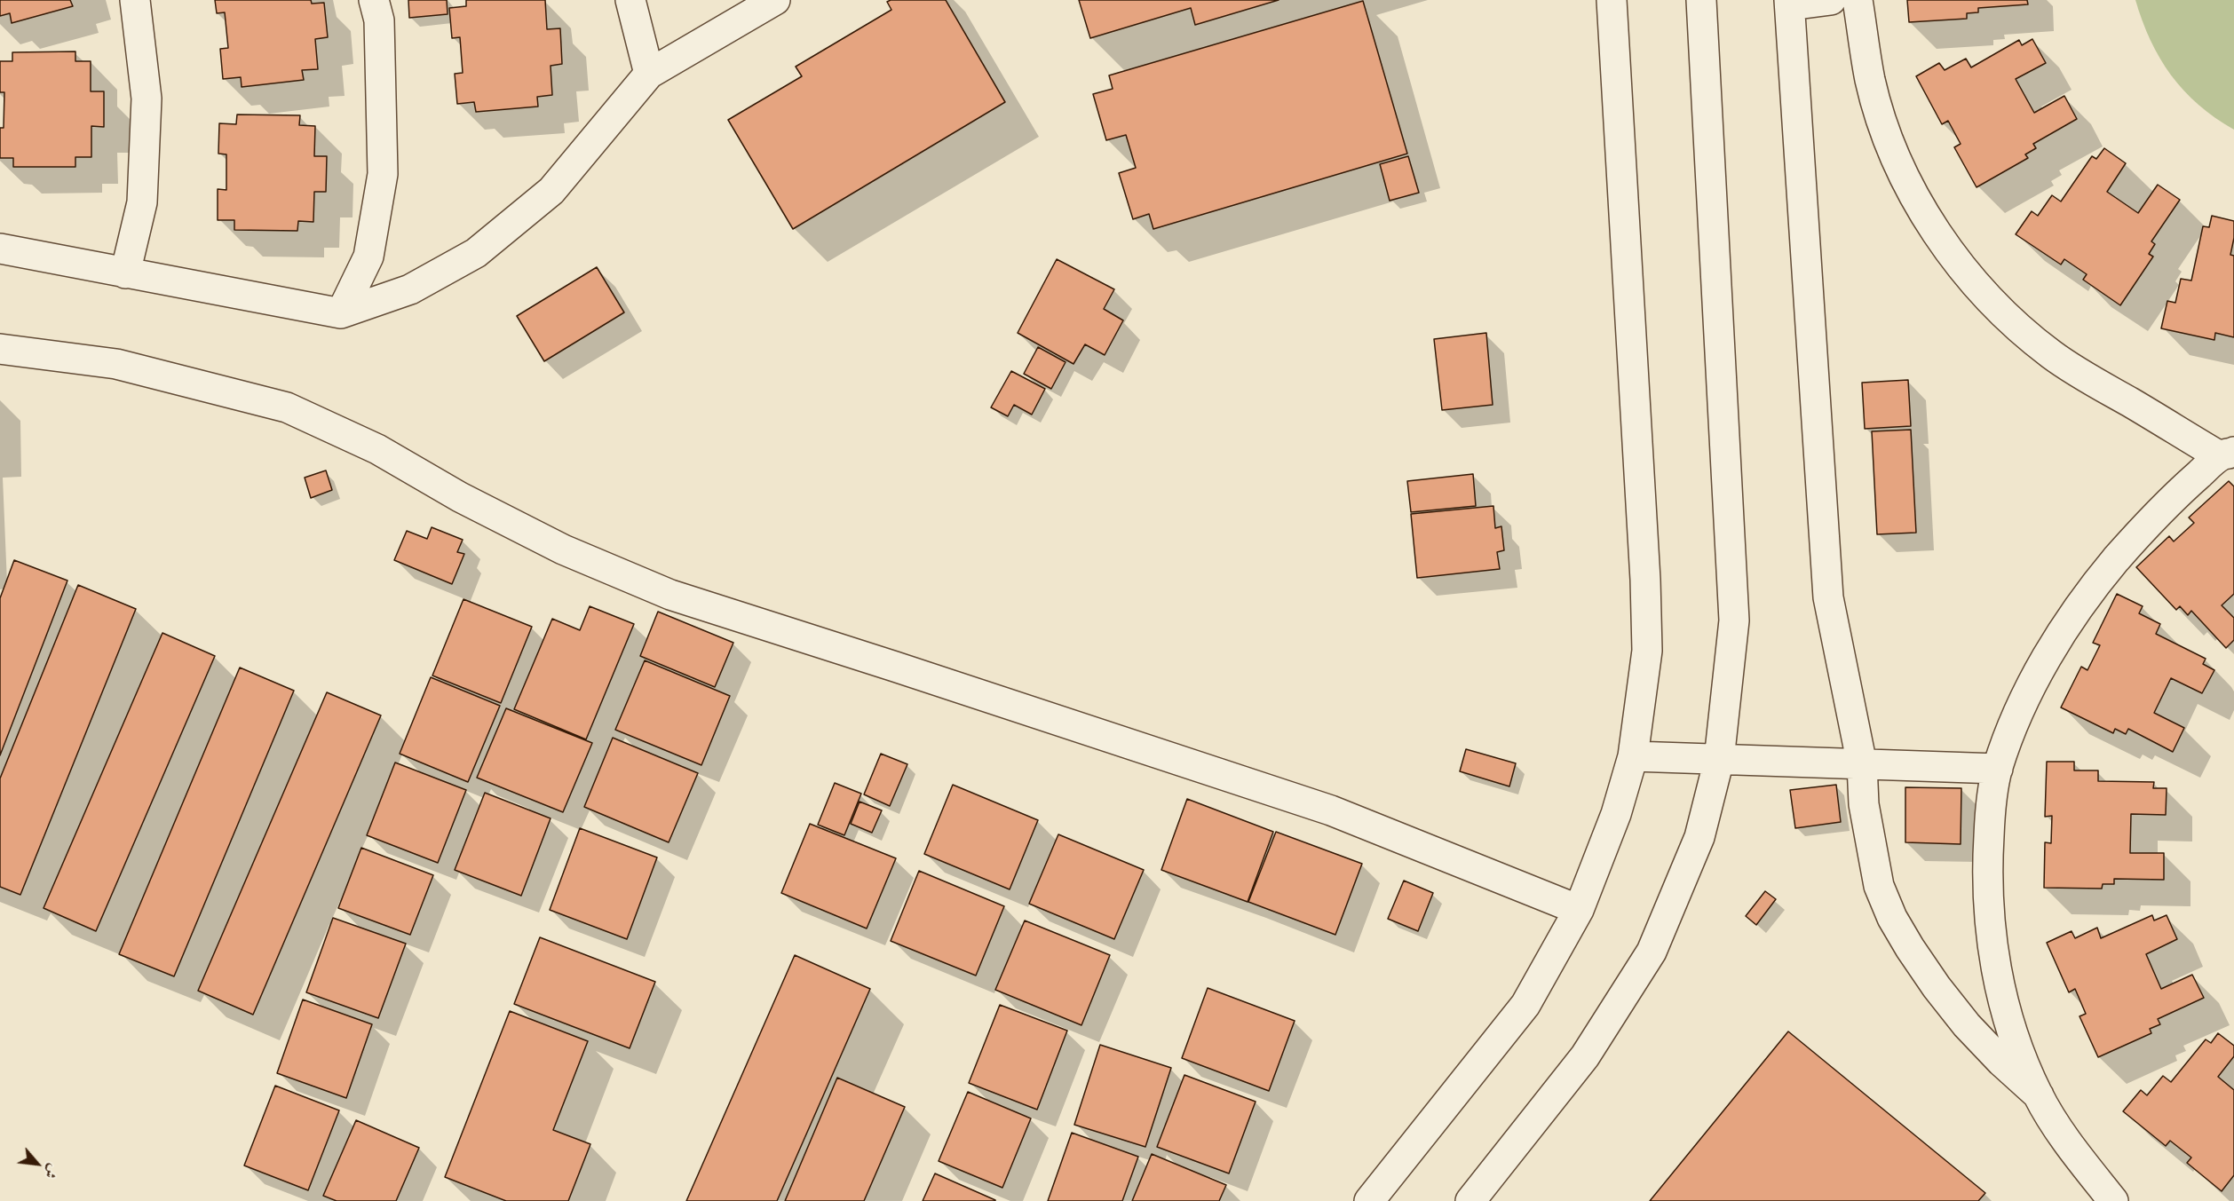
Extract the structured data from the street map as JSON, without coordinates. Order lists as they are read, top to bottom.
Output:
{
  "north": "bottom right"
}
